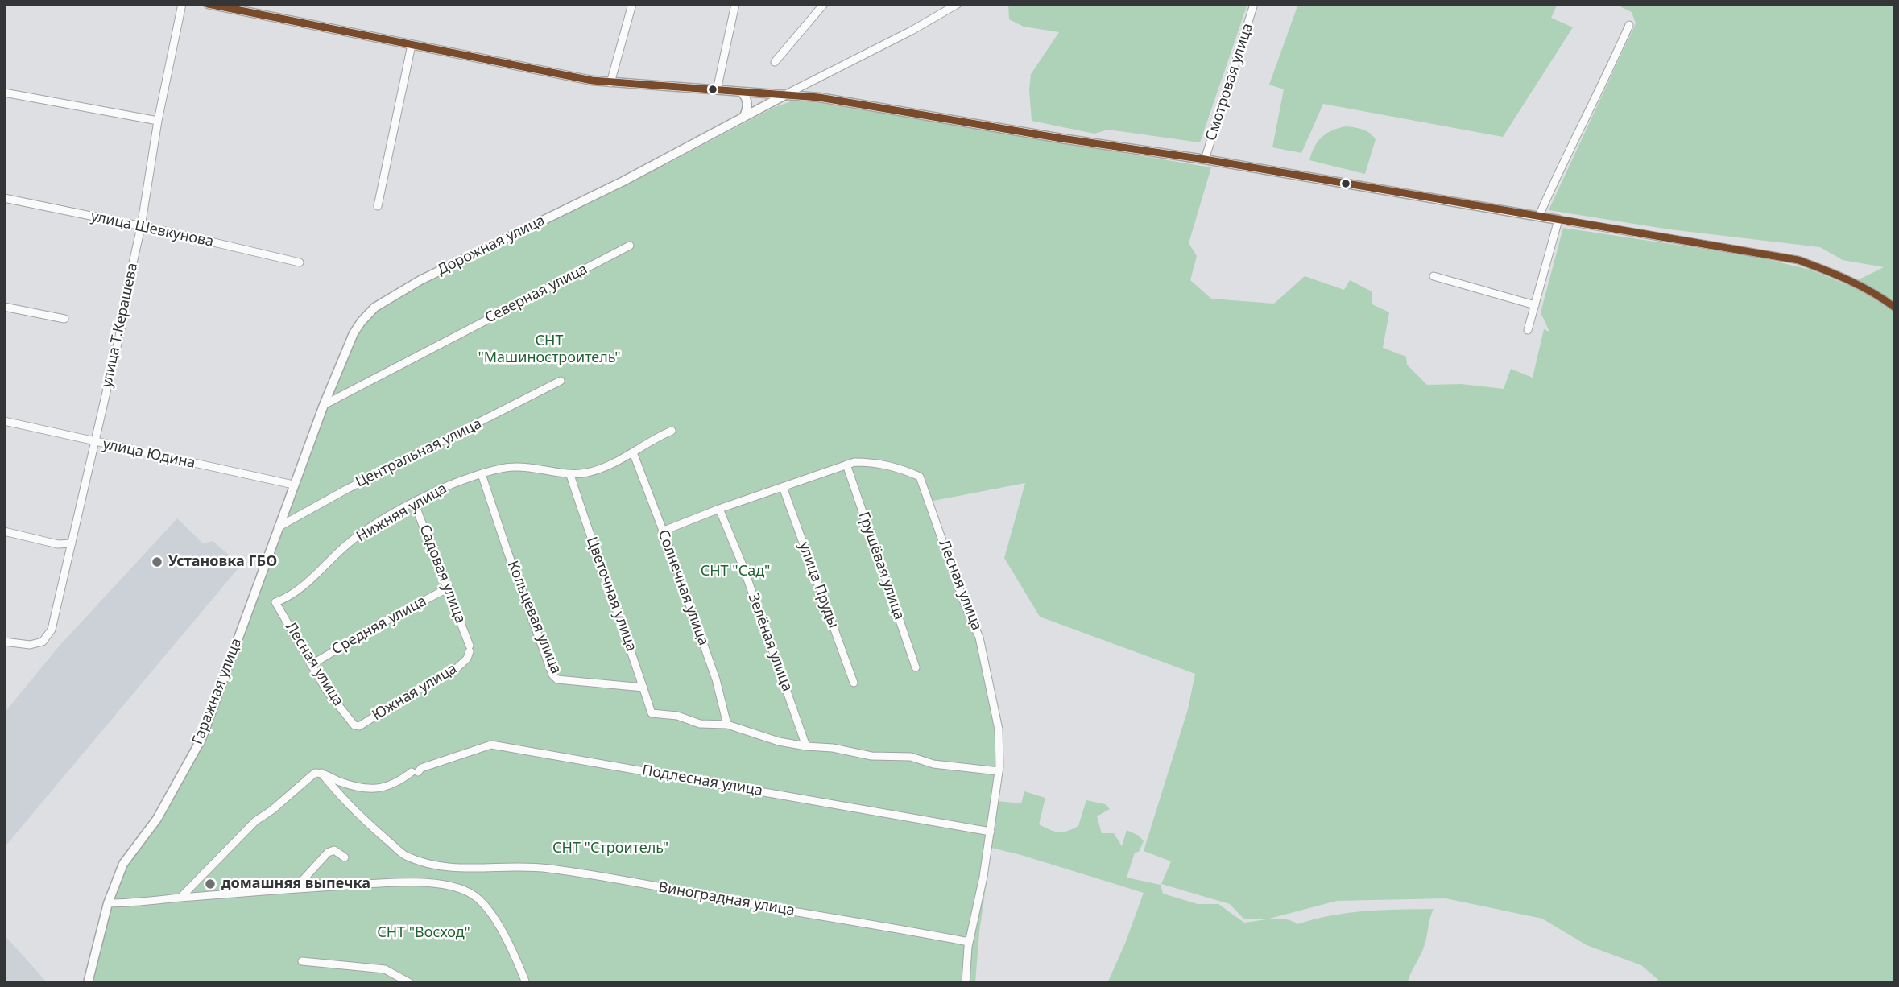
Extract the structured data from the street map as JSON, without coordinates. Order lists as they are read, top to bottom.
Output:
{
  "streets": {
    "street": [
      "Смотровая улица",
      "улица Шевкунова",
      "Дорожная улица",
      "Северная улица",
      "улица Т.Керашева",
      "Центральная улица",
      "улица Юдина",
      "Нижняя улица",
      "Грушёвая улица",
      "Садовая улица",
      "улица Пруды",
      "Лесная улица",
      "Солнечная улица",
      "Цветочная улица",
      "Кольцевая улица",
      "Средняя улица",
      "Зелёная улица",
      "Гаражная улица",
      "Южная улица",
      "Подлесная улица",
      "Виноградная улица"
    ]
  },
  "crossings": [
    ["улица Шевкунова", "улица Т.Керашева"],
    ["Дорожная улица", "Северная улица"],
    ["Дорожная улица", "улица Юдина"],
    ["Дорожная улица", "Гаражная улица"],
    ["улица Т.Керашева", "улица Юдина"],
    ["Центральная улица", "Гаражная улица"],
    ["улица Юдина", "Гаражная улица"],
    ["Нижняя улица", "Садовая улица"],
    ["Нижняя улица", "Лесная улица"],
    ["Нижняя улица", "Солнечная улица"],
    ["Нижняя улица", "Цветочная улица"],
    ["Нижняя улица", "Кольцевая улица"],
    ["Грушёвая улица", "Лесная улица"],
    ["Садовая улица", "Средняя улица"],
    ["Садовая улица", "Южная улица"],
    ["Лесная улица", "Средняя улица"],
    ["Лесная улица", "Южная улица"],
    ["Солнечная улица", "Цветочная улица"],
    ["Цветочная улица", "Кольцевая улица"],
    ["Подлесная улица", "Виноградная улица"]
  ],
  "parks": [
    "СНТ \"Машиностроитель\"",
    "СНТ \"Сад\"",
    "СНТ \"Строитель\"",
    "СНТ \"Восход\""
  ],
  "places": ["Установка ГБО", "домашняя выпечка"]
}
